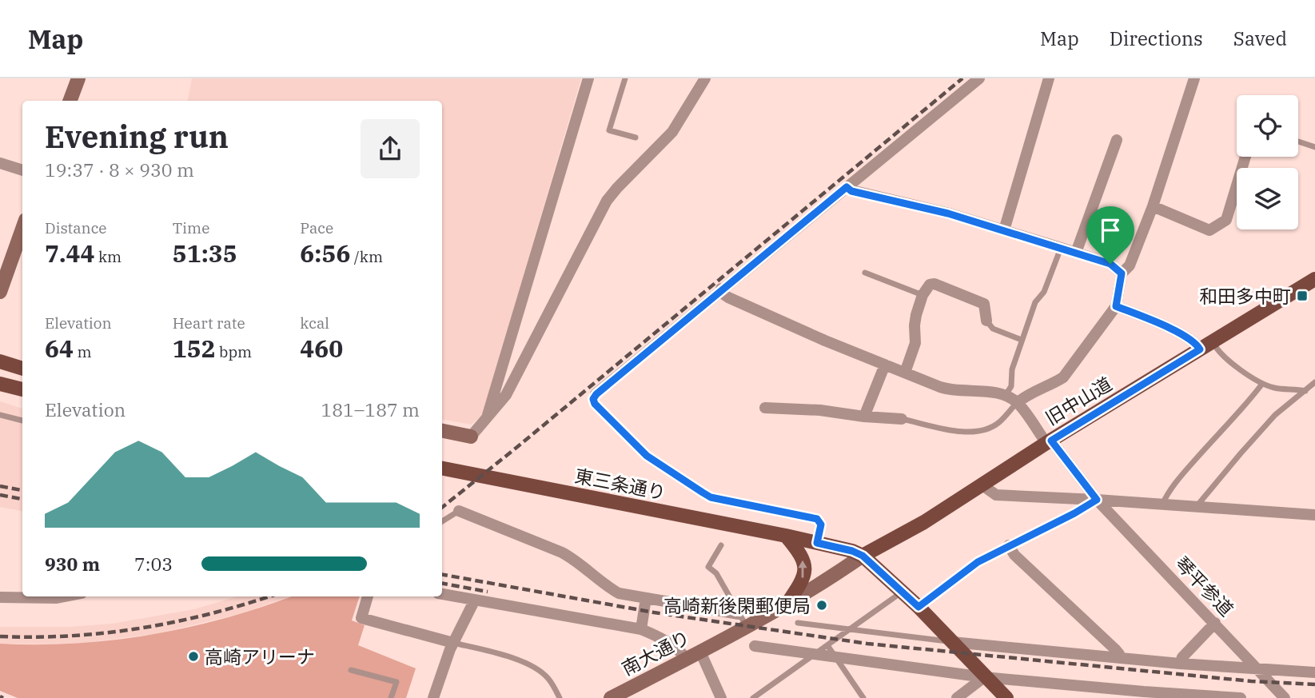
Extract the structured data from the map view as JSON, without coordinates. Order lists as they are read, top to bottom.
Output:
{
  "streets": {
    "main road": ["旧中山道", "東三条通り", "南大通り"],
    "street": ["琴平参道"]
  },
  "crossings": [
    ["旧中山道", "東三条通り"],
    ["旧中山道", "琴平参道"],
    ["旧中山道", "南大通り"],
    ["東三条通り", "南大通り"]
  ],
  "places": {
    "transit": ["和田多中町"],
    "other": ["高崎新後閑郵便局", "高崎アリーナ"]
  },
  "page": {
    "header": "Map",
    "nav": ["Map", "Directions", "Saved"],
    "heading": ["Evening run", "19:37 · 8 × 930 m"],
    "stats": [
      ["Distance", "7.44 km"],
      ["Time", "51:35"],
      ["Pace", "6:56 /km"],
      ["Elevation", "64 m"],
      ["Heart rate", "152 bpm"],
      ["kcal", "460"]
    ],
    "chart": ["Elevation", "181–187 m"],
    "list": [
      {
        "name": "930 m",
        "note": "7:03"
      }
    ]
  }
}
